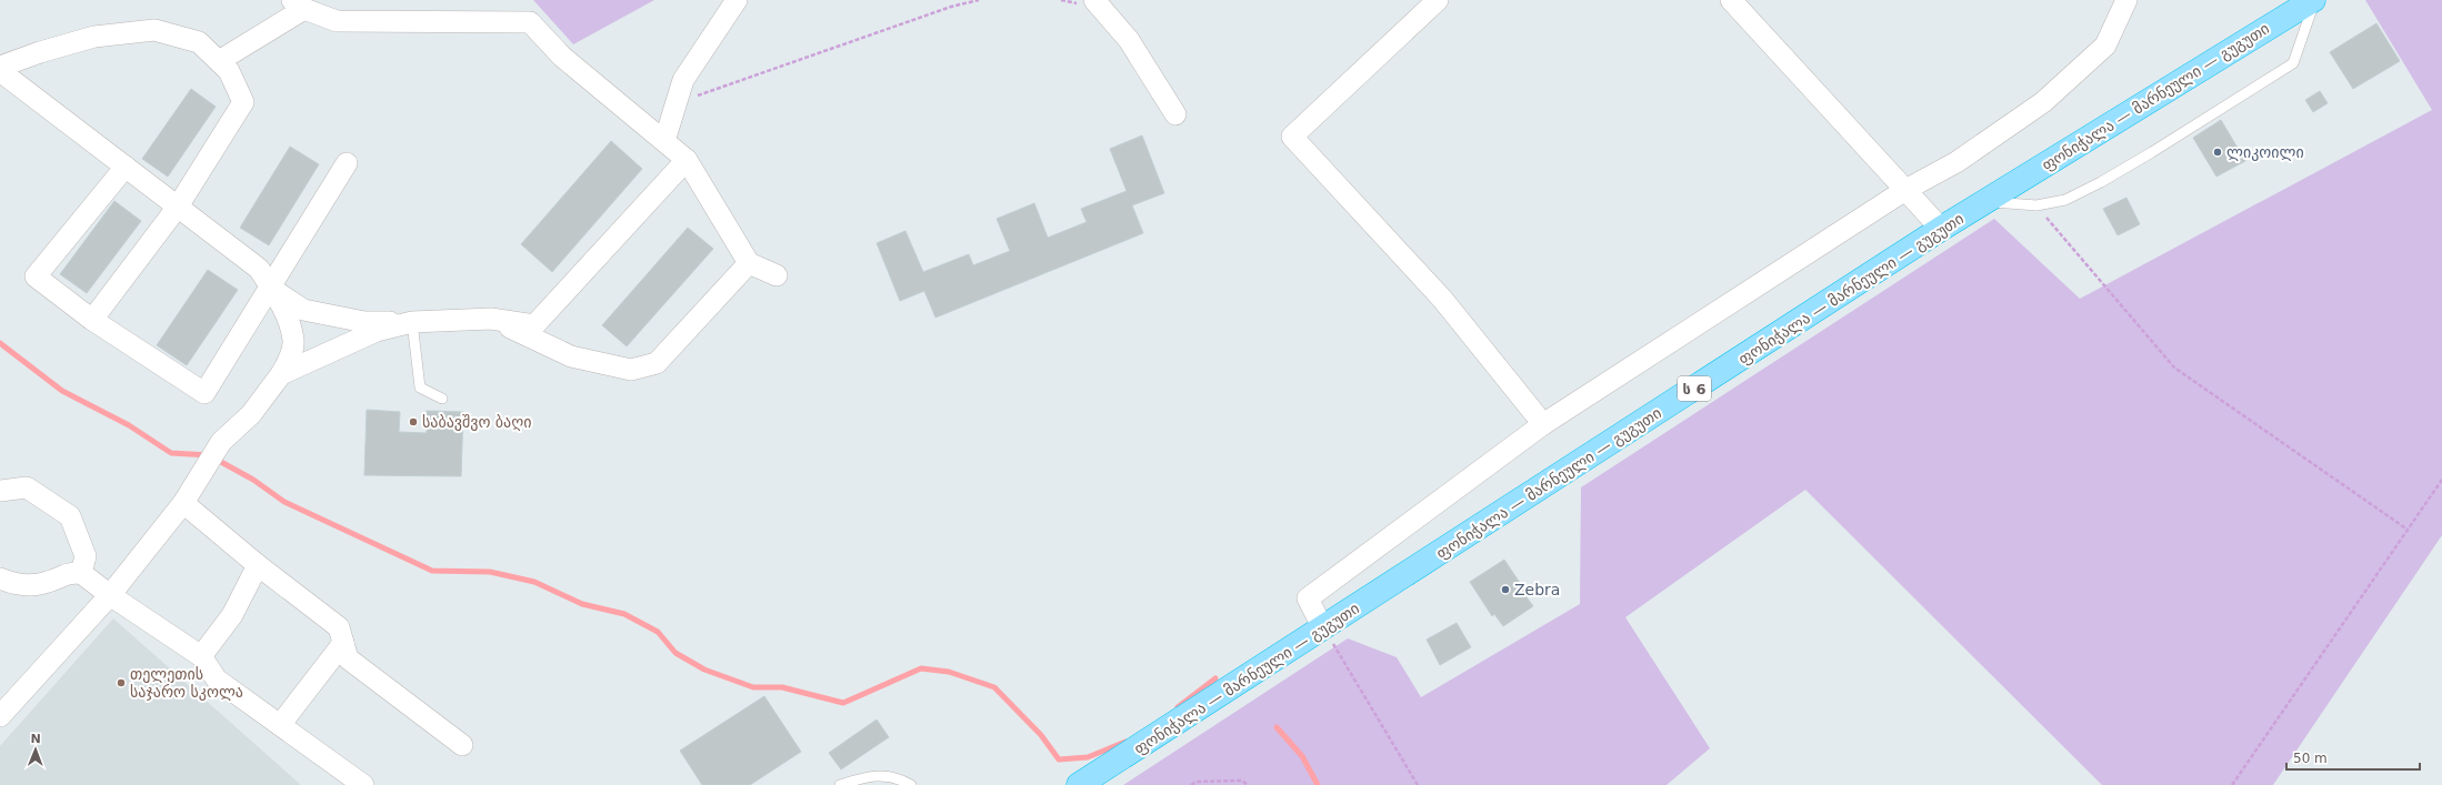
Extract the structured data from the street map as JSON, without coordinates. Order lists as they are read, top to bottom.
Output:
{
  "streets": {
    "highway": ["ფონიჭალა — მარნეული — გუგუთი", "ს 6"]
  },
  "places": [
    "ლიკოილი",
    "საბავშვო ბაღი",
    "Zebra",
    "თელეთის საჯარო სკოლა"
  ],
  "scale_bar": "50 m",
  "north": "top"
}
